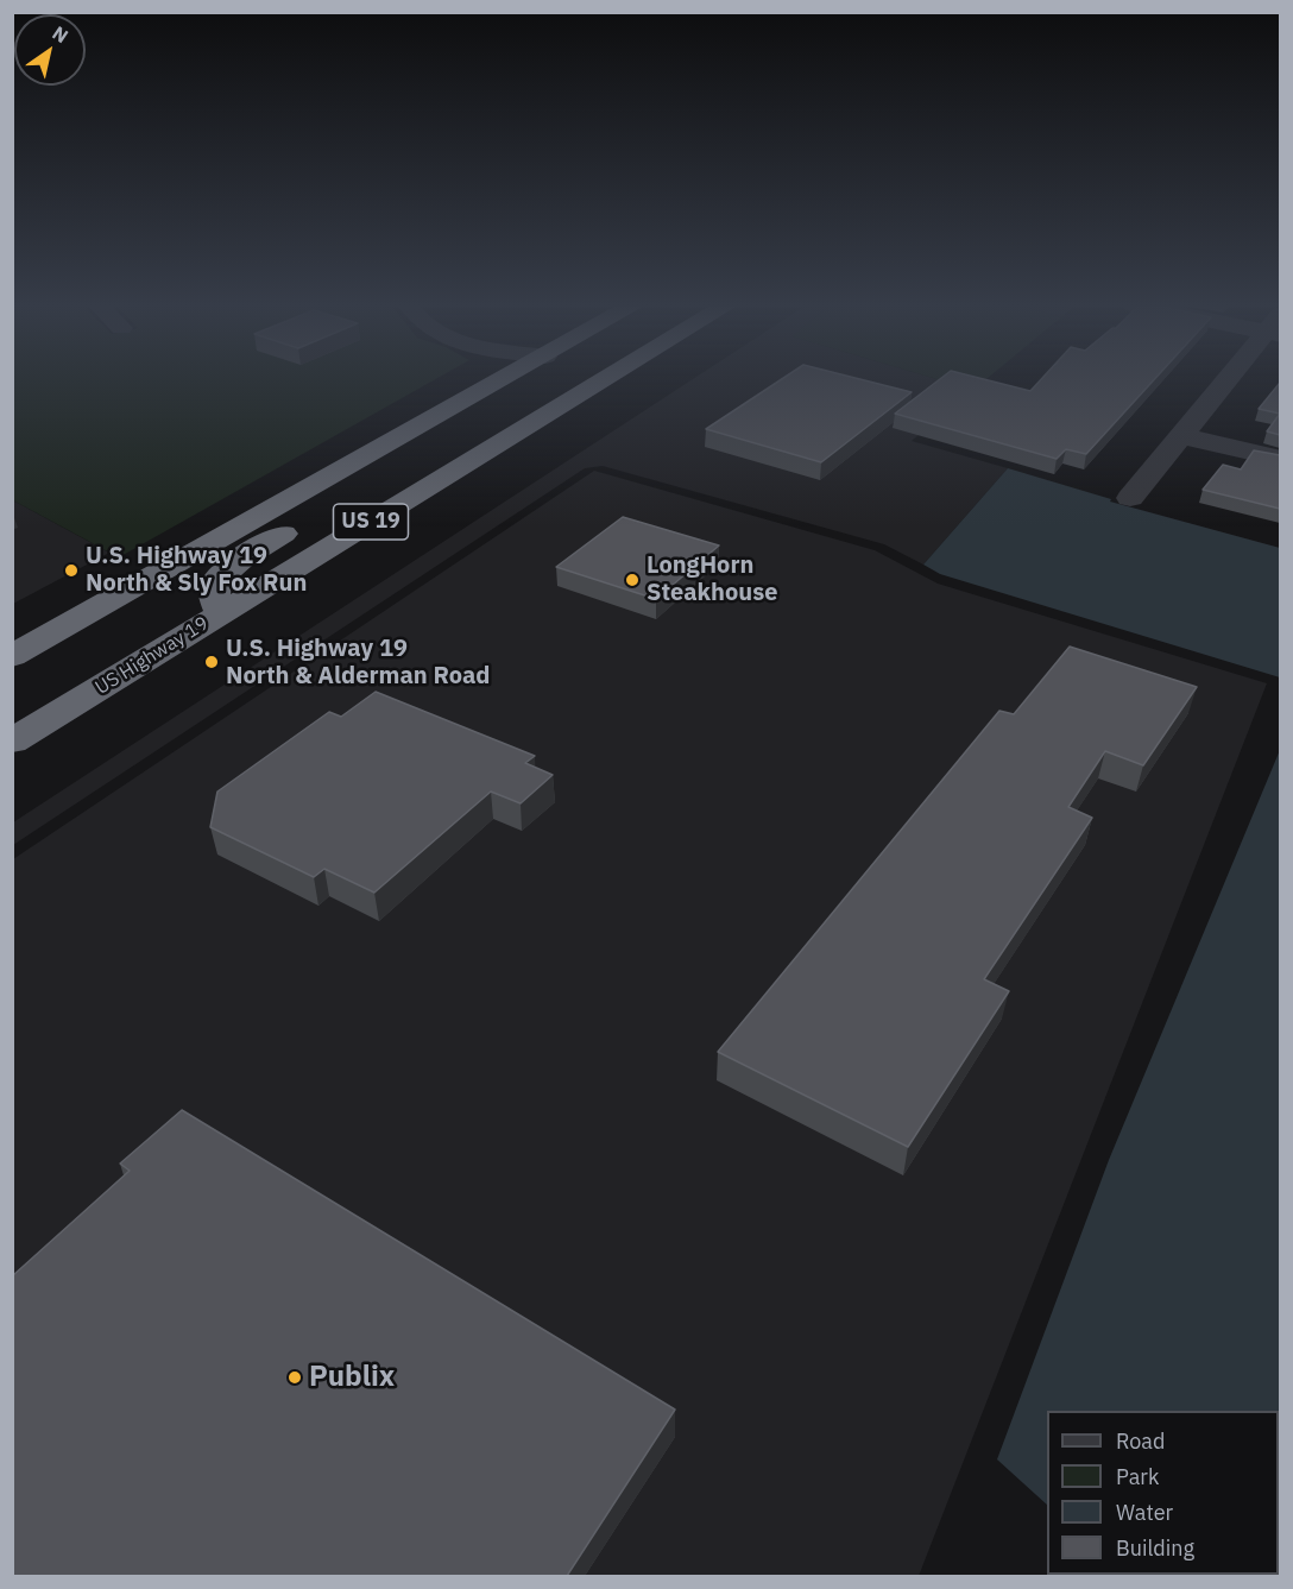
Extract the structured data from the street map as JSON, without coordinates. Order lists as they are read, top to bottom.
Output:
{
  "streets": {
    "highway": ["US 19", "US Highway 19"]
  },
  "places": [
    "U.S. Highway 19 North & Sly Fox Run",
    "LongHorn Steakhouse",
    "U.S. Highway 19 North & Alderman Road",
    "Publix"
  ],
  "legend": [
    "Road",
    "Park",
    "Water",
    "Building"
  ],
  "north": "top right"
}
